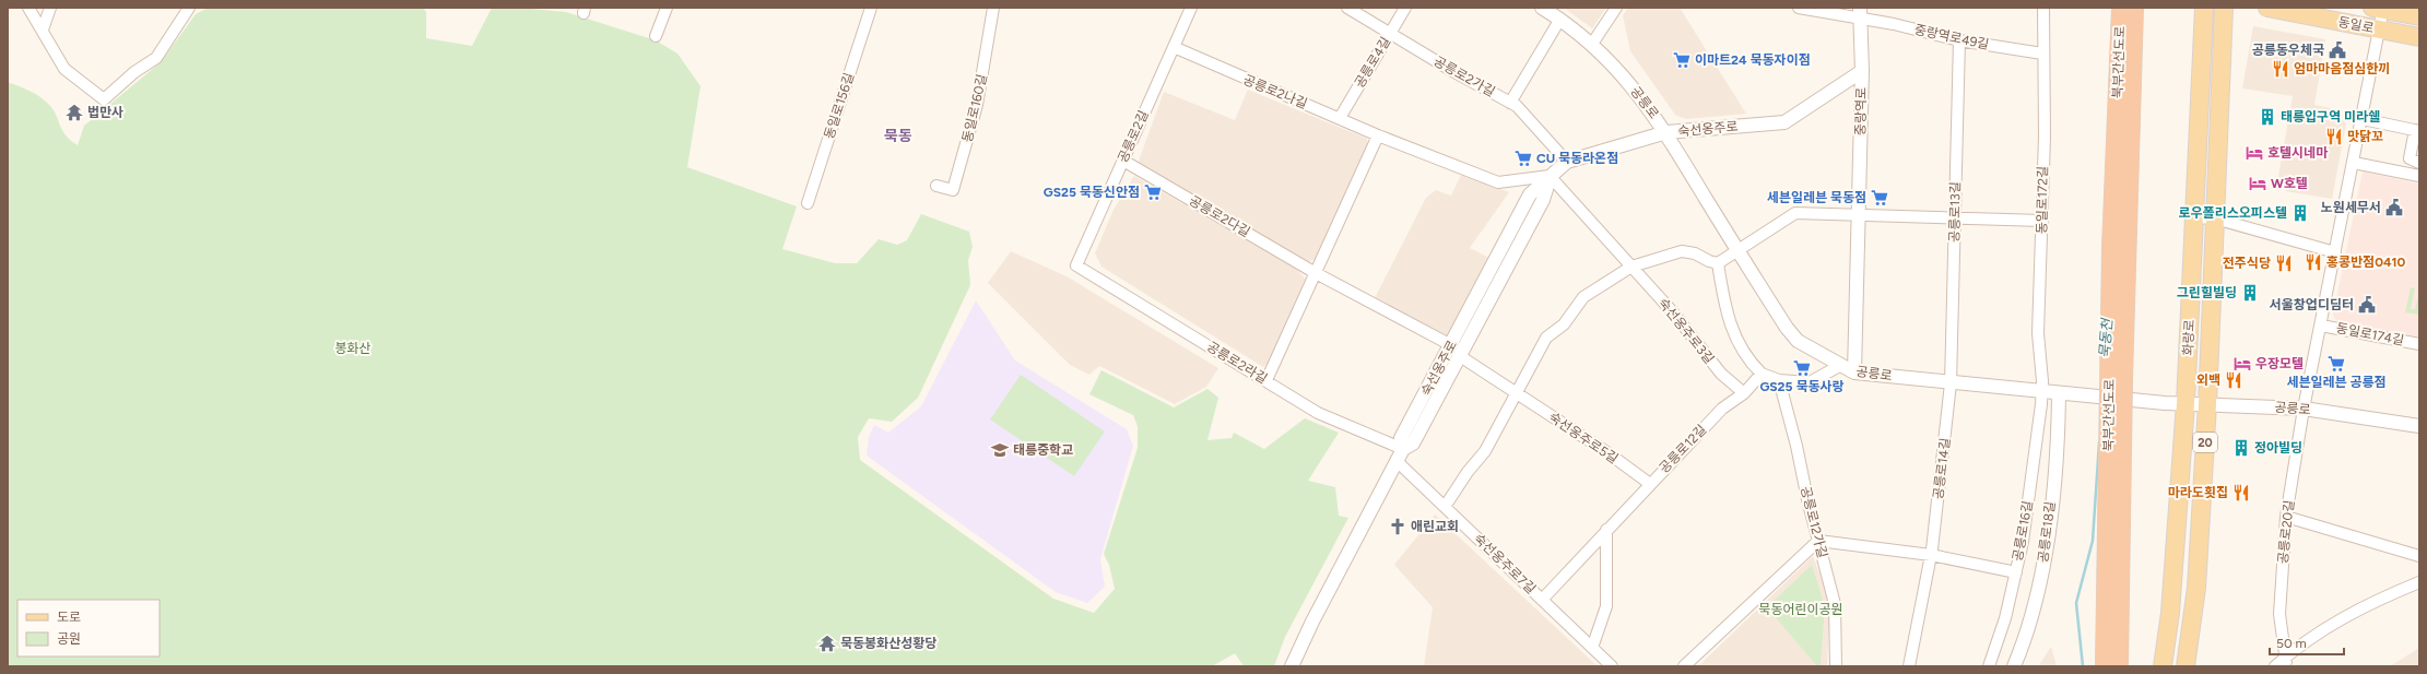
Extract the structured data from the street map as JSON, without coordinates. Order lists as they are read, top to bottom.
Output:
{
  "streets": {
    "highway": ["북부간선도로"],
    "main road": ["동일로", "화랑로", "20"],
    "street": [
      "중랑역로49길",
      "공릉로4길",
      "공릉로2가길",
      "공릉로2나길",
      "공릉로",
      "동일로156길",
      "동일로160길",
      "중랑역로",
      "숙선옹주로",
      "공릉로2길",
      "동일로172길",
      "공릉로13길",
      "공릉로2다길",
      "숙선옹주로3길",
      "동일로174길",
      "공릉로2라길",
      "숙선옹주로5길",
      "공릉로12길",
      "공릉로14길",
      "공릉로12가길",
      "공릉로16길",
      "공릉로18길",
      "공릉로20길",
      "숙선옹주로7길"
    ]
  },
  "crossings": [
    ["동일로", "동일로174길"],
    ["중랑역로49길", "중랑역로"],
    ["중랑역로49길", "동일로172길"],
    ["중랑역로49길", "공릉로13길"],
    ["공릉로4길", "공릉로2가길"],
    ["공릉로4길", "공릉로2나길"],
    ["공릉로2가길", "숙선옹주로"],
    ["공릉로2나길", "숙선옹주로"],
    ["공릉로2나길", "공릉로2길"],
    ["공릉로2나길", "숙선옹주로3길"],
    ["공릉로", "중랑역로"],
    ["공릉로", "숙선옹주로"],
    ["공릉로", "동일로172길"],
    ["공릉로", "공릉로13길"],
    ["공릉로", "동일로174길"],
    ["공릉로", "화랑로"],
    ["공릉로", "공릉로14길"],
    ["공릉로", "공릉로16길"],
    ["공릉로", "공릉로18길"],
    ["공릉로", "공릉로20길"],
    ["중랑역로", "숙선옹주로"],
    ["숙선옹주로", "공릉로2다길"],
    ["숙선옹주로", "숙선옹주로3길"],
    ["숙선옹주로", "공릉로2라길"],
    ["숙선옹주로", "숙선옹주로5길"],
    ["숙선옹주로", "숙선옹주로7길"],
    ["공릉로2길", "공릉로2다길"],
    ["공릉로2길", "공릉로2라길"],
    ["동일로172길", "공릉로16길"],
    ["공릉로13길", "공릉로14길"],
    ["숙선옹주로3길", "공릉로12길"],
    ["동일로174길", "공릉로20길"],
    ["공릉로2라길", "숙선옹주로7길"],
    ["숙선옹주로5길", "공릉로12길"],
    ["공릉로12길", "숙선옹주로7길"]
  ],
  "districts": ["묵동"],
  "water": ["묵동천"],
  "parks": ["봉화산", "묵동어린이공원"],
  "places": {
    "public building": ["공릉동우체국", "노원세무서", "서울창업디딤터"],
    "supermarket": [
      "이마트24 묵동자이점",
      "CU 묵동라온점",
      "GS25 묵동신안점",
      "세븐일레븐 묵동점",
      "세븐일레븐 공릉점",
      "GS25 묵동사랑"
    ],
    "restaurant": [
      "엄마마음점심한끼",
      "맛닭꼬",
      "홍콩반점0410",
      "전주식당",
      "외백",
      "마라도횟집"
    ],
    "temple": ["법만사", "묵동봉화산성황당"],
    "building": [
      "태릉입구역 미라쉘",
      "로우폴리스오피스텔",
      "그린힐빌딩",
      "정아빌딩"
    ],
    "hotel": ["호텔시네마", "W호텔", "우장모텔"],
    "school or university": ["태릉중학교"],
    "church": ["애린교회"]
  },
  "legend": ["도로", "공원"],
  "scale_bar": "50 m"
}
